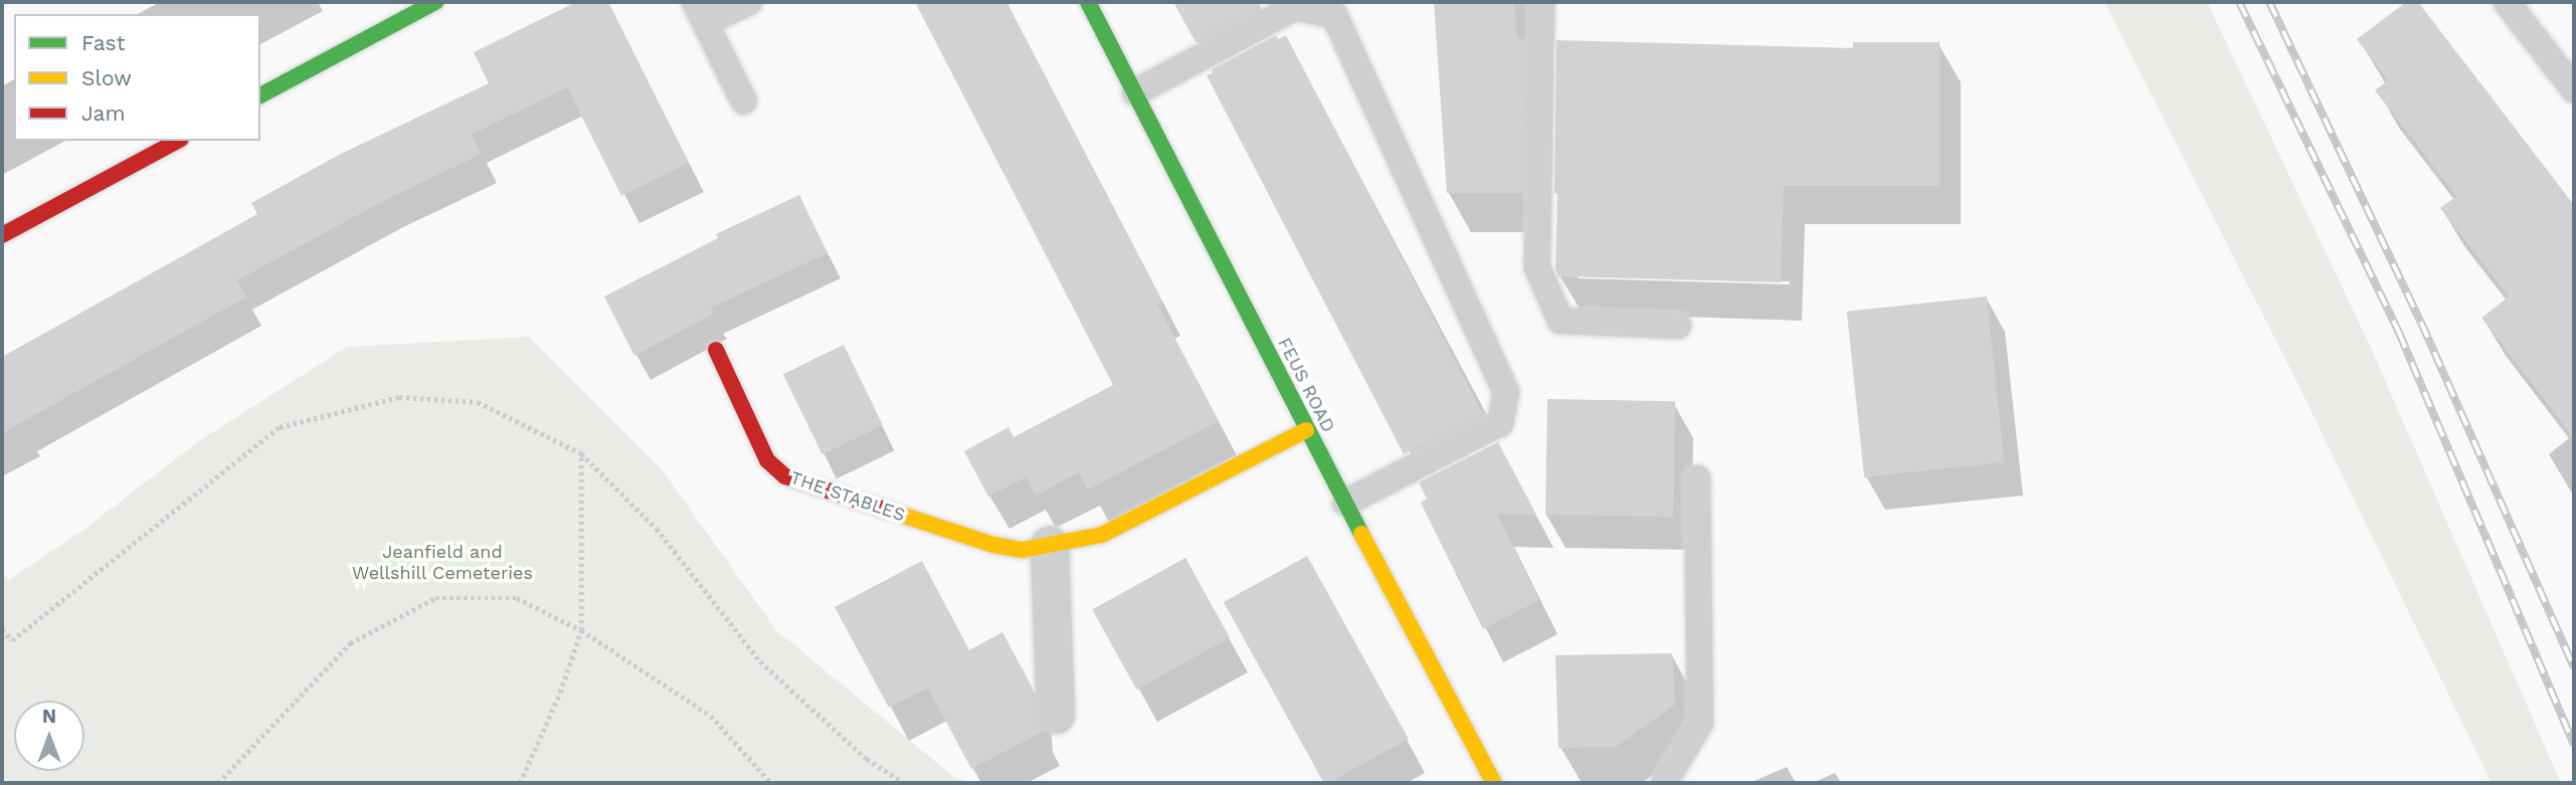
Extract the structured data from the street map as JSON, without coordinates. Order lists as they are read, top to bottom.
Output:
{
  "streets": {
    "street": ["FEUS ROAD", "THE STABLES"]
  },
  "crossings": [
    ["FEUS ROAD", "THE STABLES"]
  ],
  "parks": ["Jeanfield and Wellshill Cemeteries"],
  "legend": ["Fast", "Slow", "Jam"],
  "north": "top"
}
